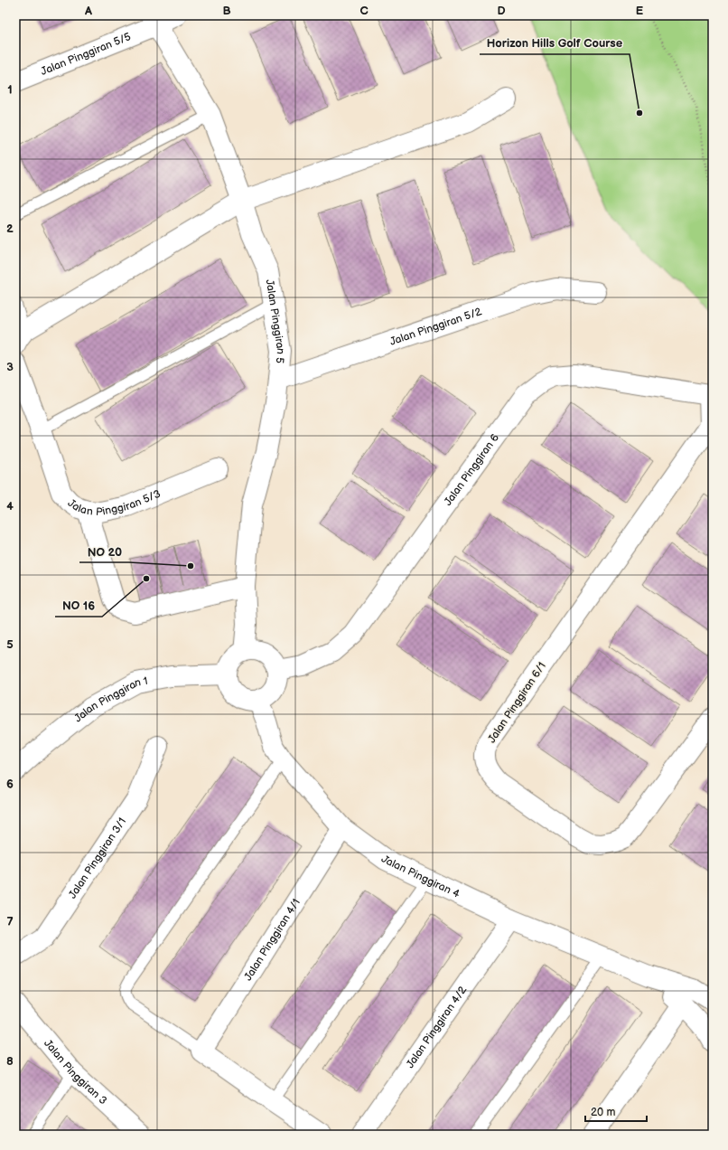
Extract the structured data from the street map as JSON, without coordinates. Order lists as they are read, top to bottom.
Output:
{
  "streets": {
    "street": [
      "Jalan Pinggiran 5/5",
      "Jalan Pinggiran 5",
      "Jalan Pinggiran 5/2",
      "Jalan Pinggiran 6",
      "Jalan Pinggiran 5/3",
      "Jalan Pinggiran 1",
      "Jalan Pinggiran 6/1",
      "Jalan Pinggiran 3/1",
      "Jalan Pinggiran 4",
      "Jalan Pinggiran 4/1",
      "Jalan Pinggiran 4/2",
      "Jalan Pinggiran 3"
    ]
  },
  "crossings": [
    ["Jalan Pinggiran 5/5", "Jalan Pinggiran 5"],
    ["Jalan Pinggiran 5", "Jalan Pinggiran 5/2"],
    ["Jalan Pinggiran 5", "Jalan Pinggiran 6"],
    ["Jalan Pinggiran 5", "Jalan Pinggiran 1"],
    ["Jalan Pinggiran 5", "Jalan Pinggiran 4"],
    ["Jalan Pinggiran 6", "Jalan Pinggiran 1"],
    ["Jalan Pinggiran 6", "Jalan Pinggiran 6/1"],
    ["Jalan Pinggiran 6", "Jalan Pinggiran 4"],
    ["Jalan Pinggiran 1", "Jalan Pinggiran 4"],
    ["Jalan Pinggiran 4", "Jalan Pinggiran 4/1"],
    ["Jalan Pinggiran 4", "Jalan Pinggiran 4/2"]
  ],
  "places": ["Horizon Hills Golf Course", "NO 20", "NO 16"],
  "scale_bar": "20 m",
  "grid": {
    "columns": [
      "A",
      "B",
      "C",
      "D",
      "E"
    ],
    "rows": [
      "1",
      "2",
      "3",
      "4",
      "5",
      "6",
      "7",
      "8"
    ]
  }
}
